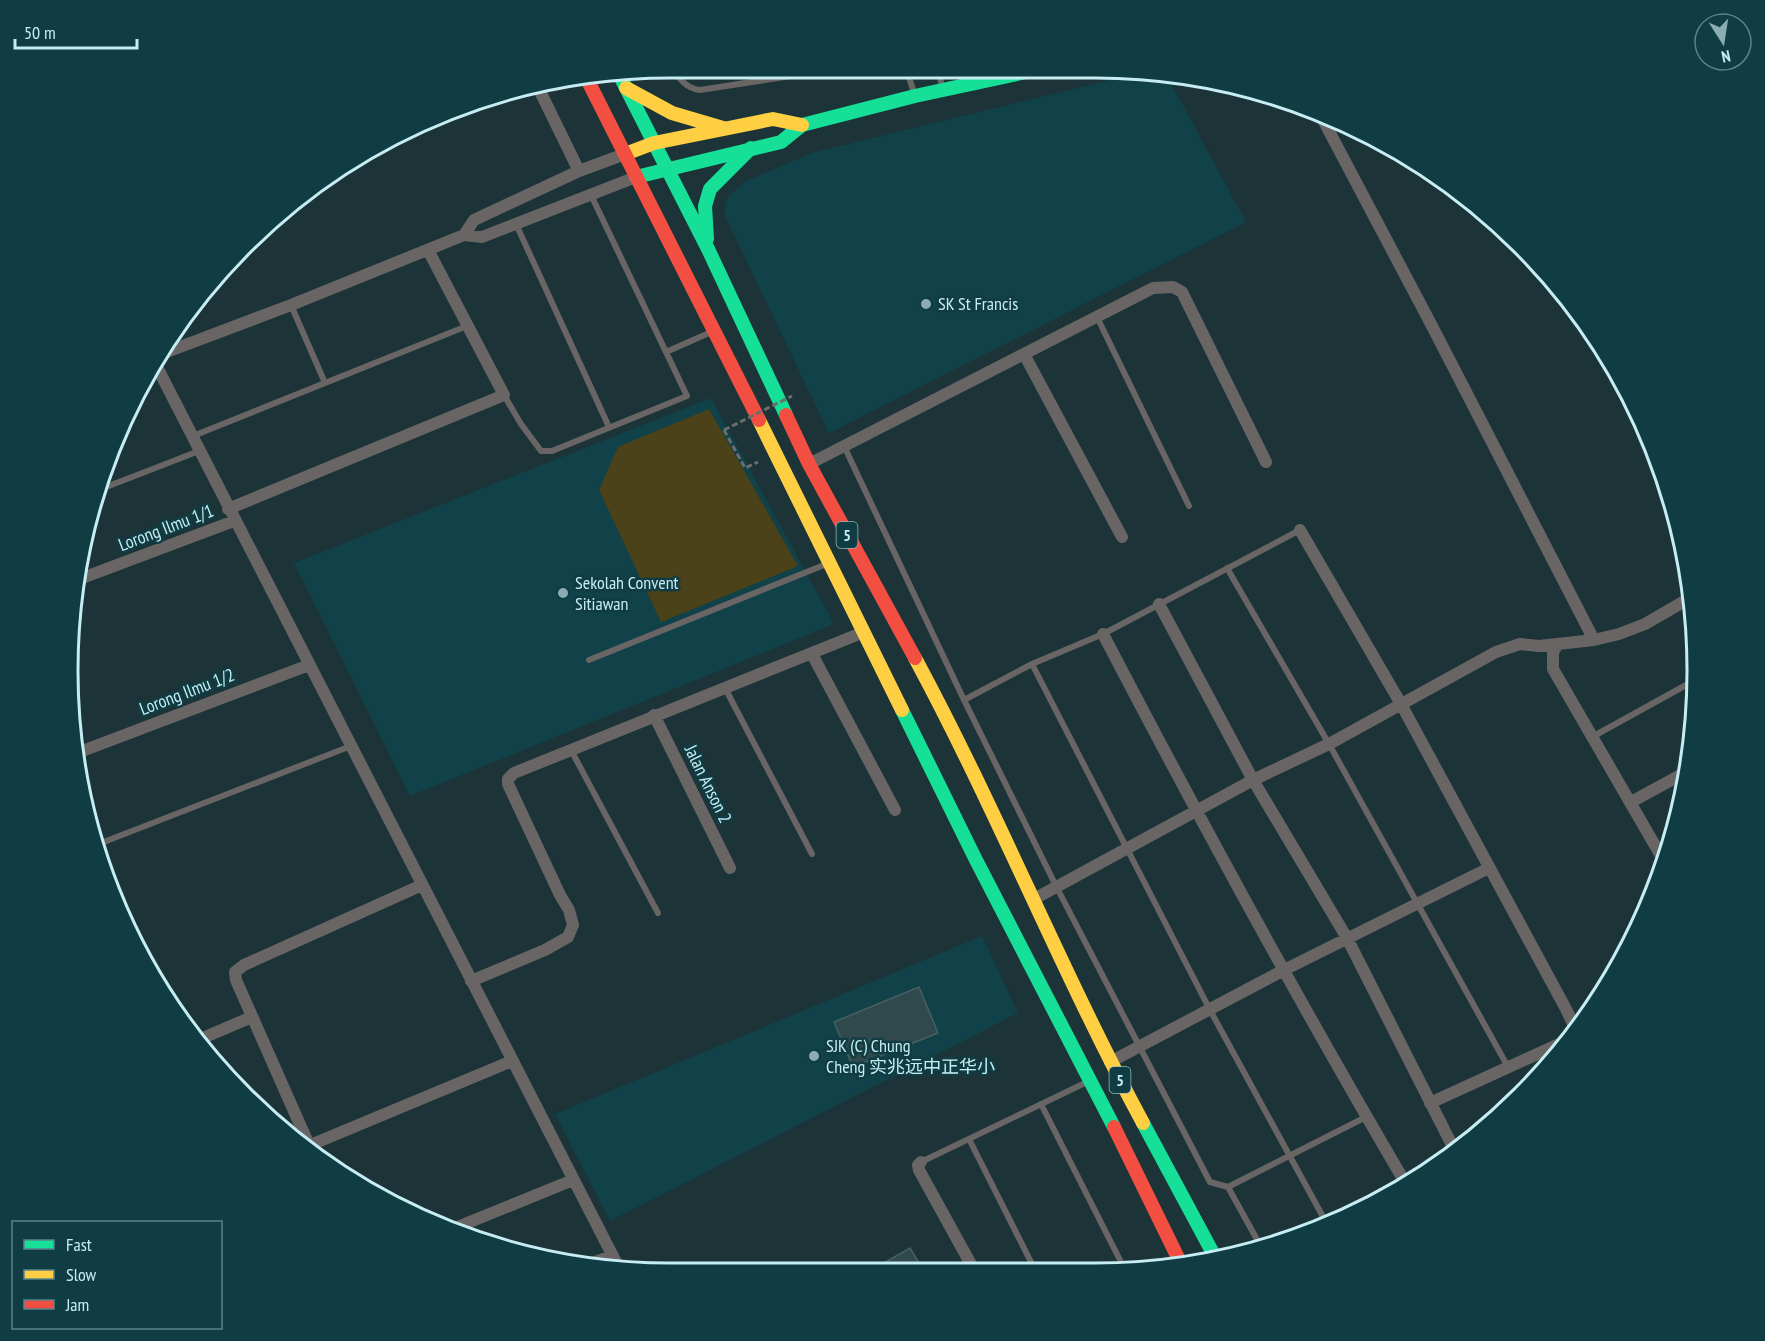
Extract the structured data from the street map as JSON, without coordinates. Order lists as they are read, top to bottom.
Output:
{
  "streets": {
    "main road": ["5"],
    "street": ["Lorong Ilmu 1/1", "Lorong Ilmu 1/2", "Jalan Anson 2"]
  },
  "places": ["SK St Francis", "Sekolah Convent Sitiawan", "SJK (C) Chung Cheng 实兆远中正华小"],
  "legend": ["Fast", "Slow", "Jam"],
  "scale_bar": "50 m",
  "north": "bottom"
}
